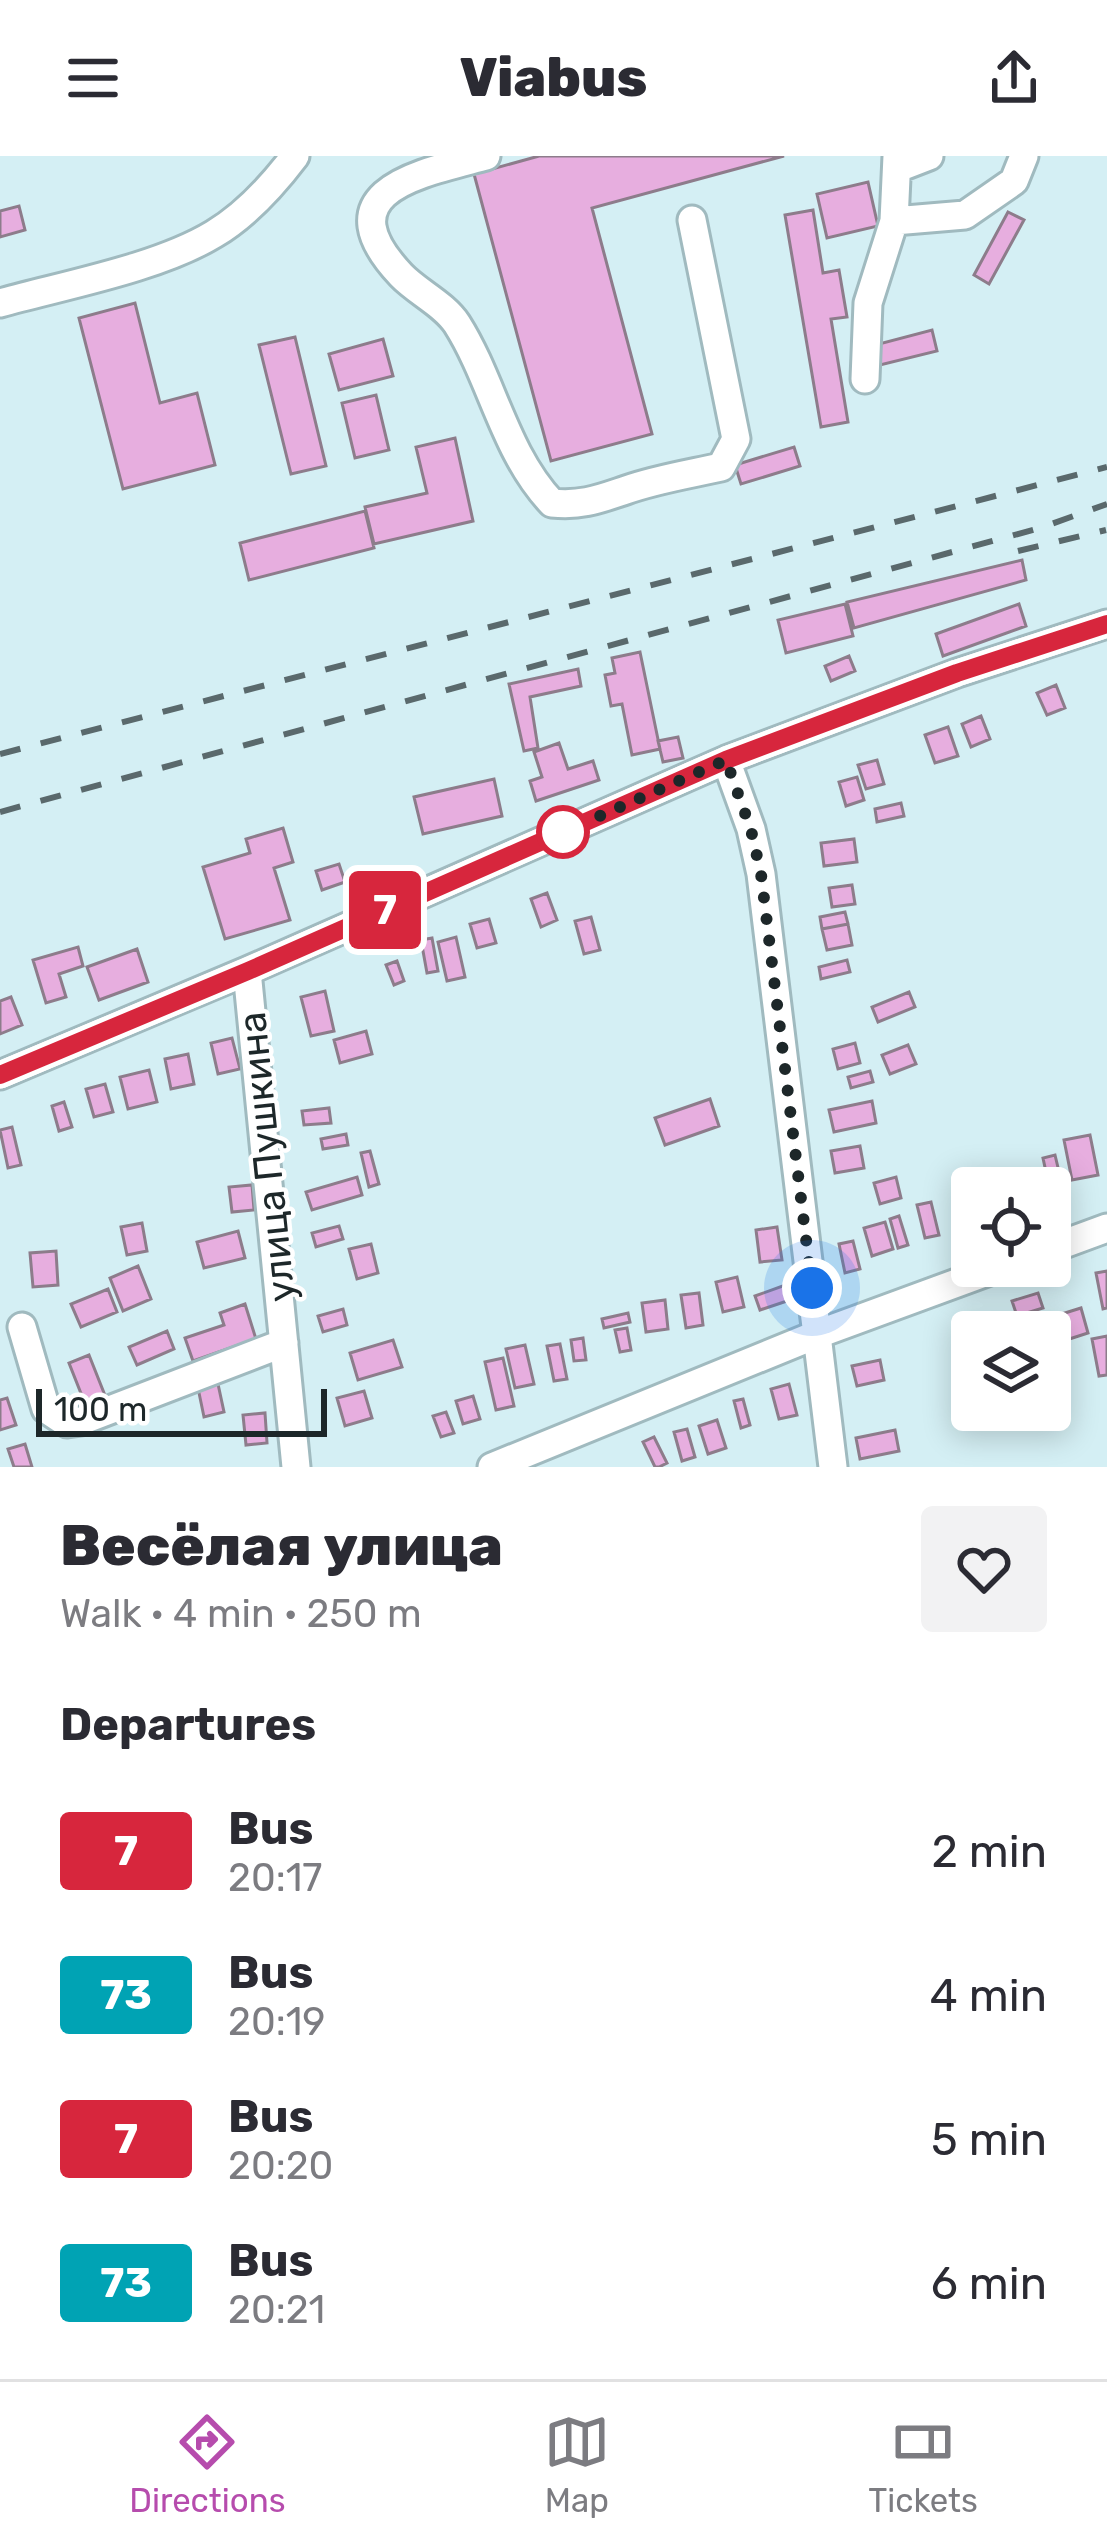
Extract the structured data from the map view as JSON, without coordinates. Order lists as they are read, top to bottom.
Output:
{
  "streets": {
    "street": ["улица Пушкина"]
  },
  "lines": ["bus line 7"],
  "scale_bar": "100 m",
  "page": {
    "header": "Viabus",
    "on_map": "7",
    "scale": "100 m",
    "heading": [
      ["Весёлая улица", "Walk · 4 min · 250 m"],
      "Departures"
    ],
    "list": [
      {
        "mark": "7",
        "name": "Bus",
        "note": "20:17",
        "value": "2 min"
      },
      {
        "mark": "73",
        "name": "Bus",
        "note": "20:19",
        "value": "4 min"
      },
      {
        "mark": "7",
        "name": "Bus",
        "note": "20:20",
        "value": "5 min"
      },
      {
        "mark": "73",
        "name": "Bus",
        "note": "20:21",
        "value": "6 min"
      }
    ],
    "tabs": ["Directions", "Map", "Tickets"]
  }
}
